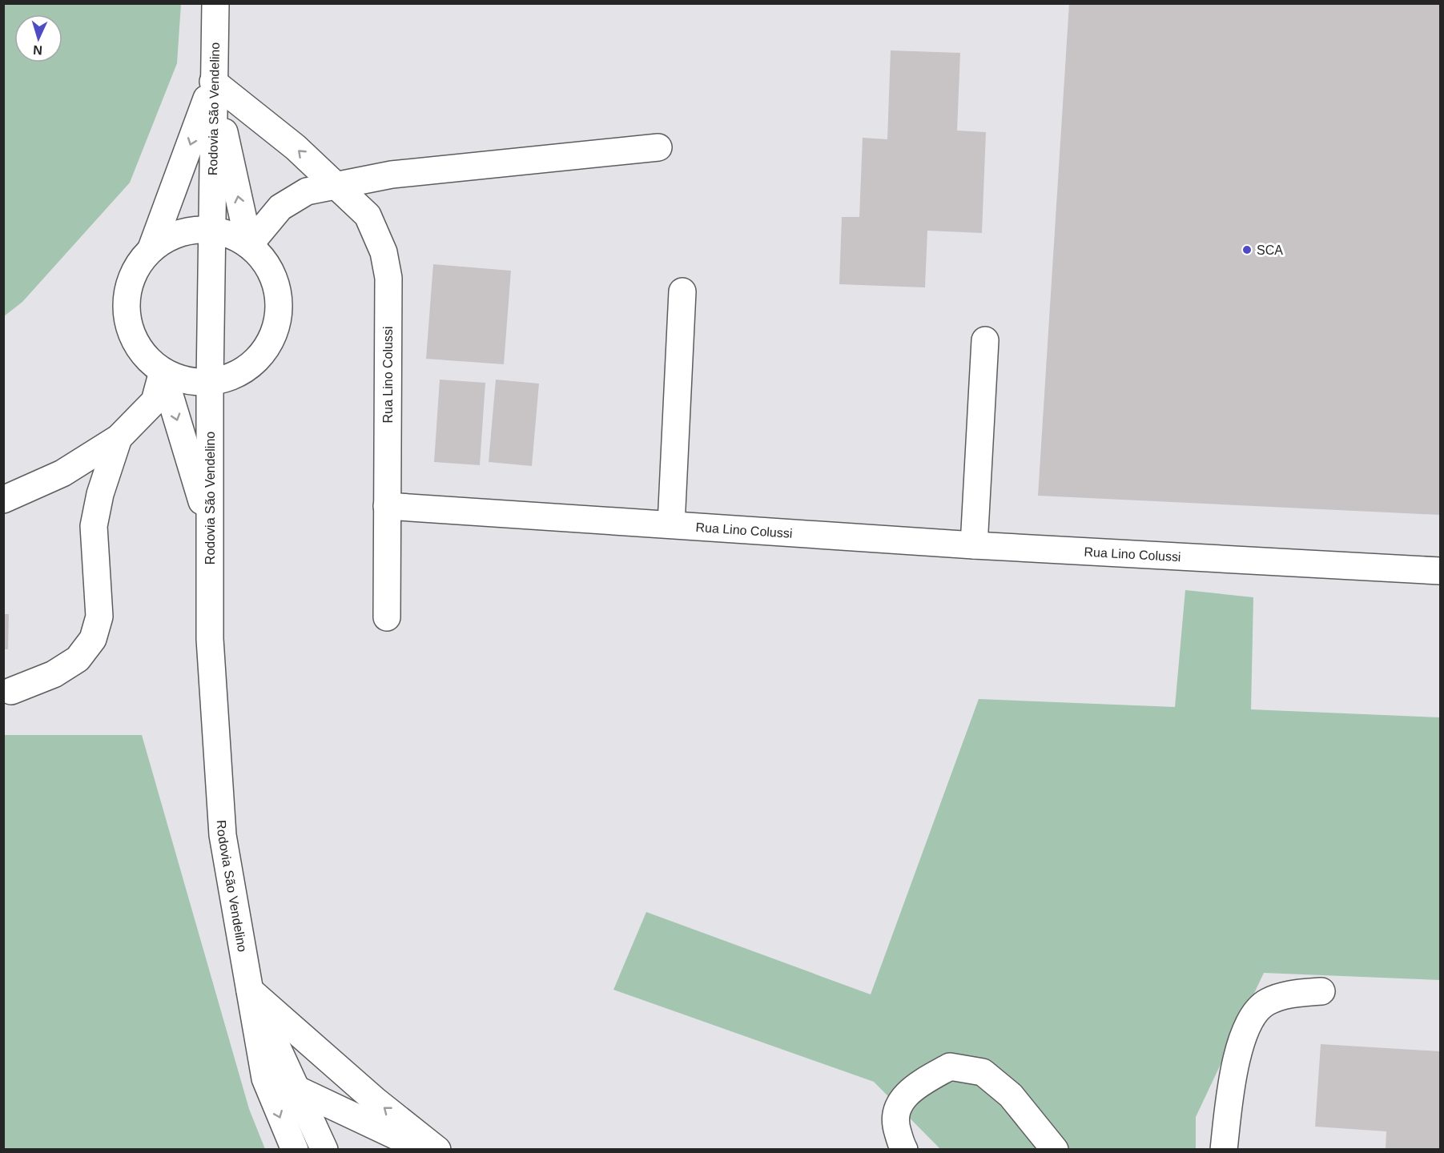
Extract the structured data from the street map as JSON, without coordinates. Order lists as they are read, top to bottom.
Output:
{
  "streets": {
    "main road": ["Rodovia São Vendelino", "Rua Lino Colussi"]
  },
  "crossings": [
    ["Rodovia São Vendelino", "Rua Lino Colussi"]
  ],
  "places": ["SCA"],
  "north": "bottom"
}
